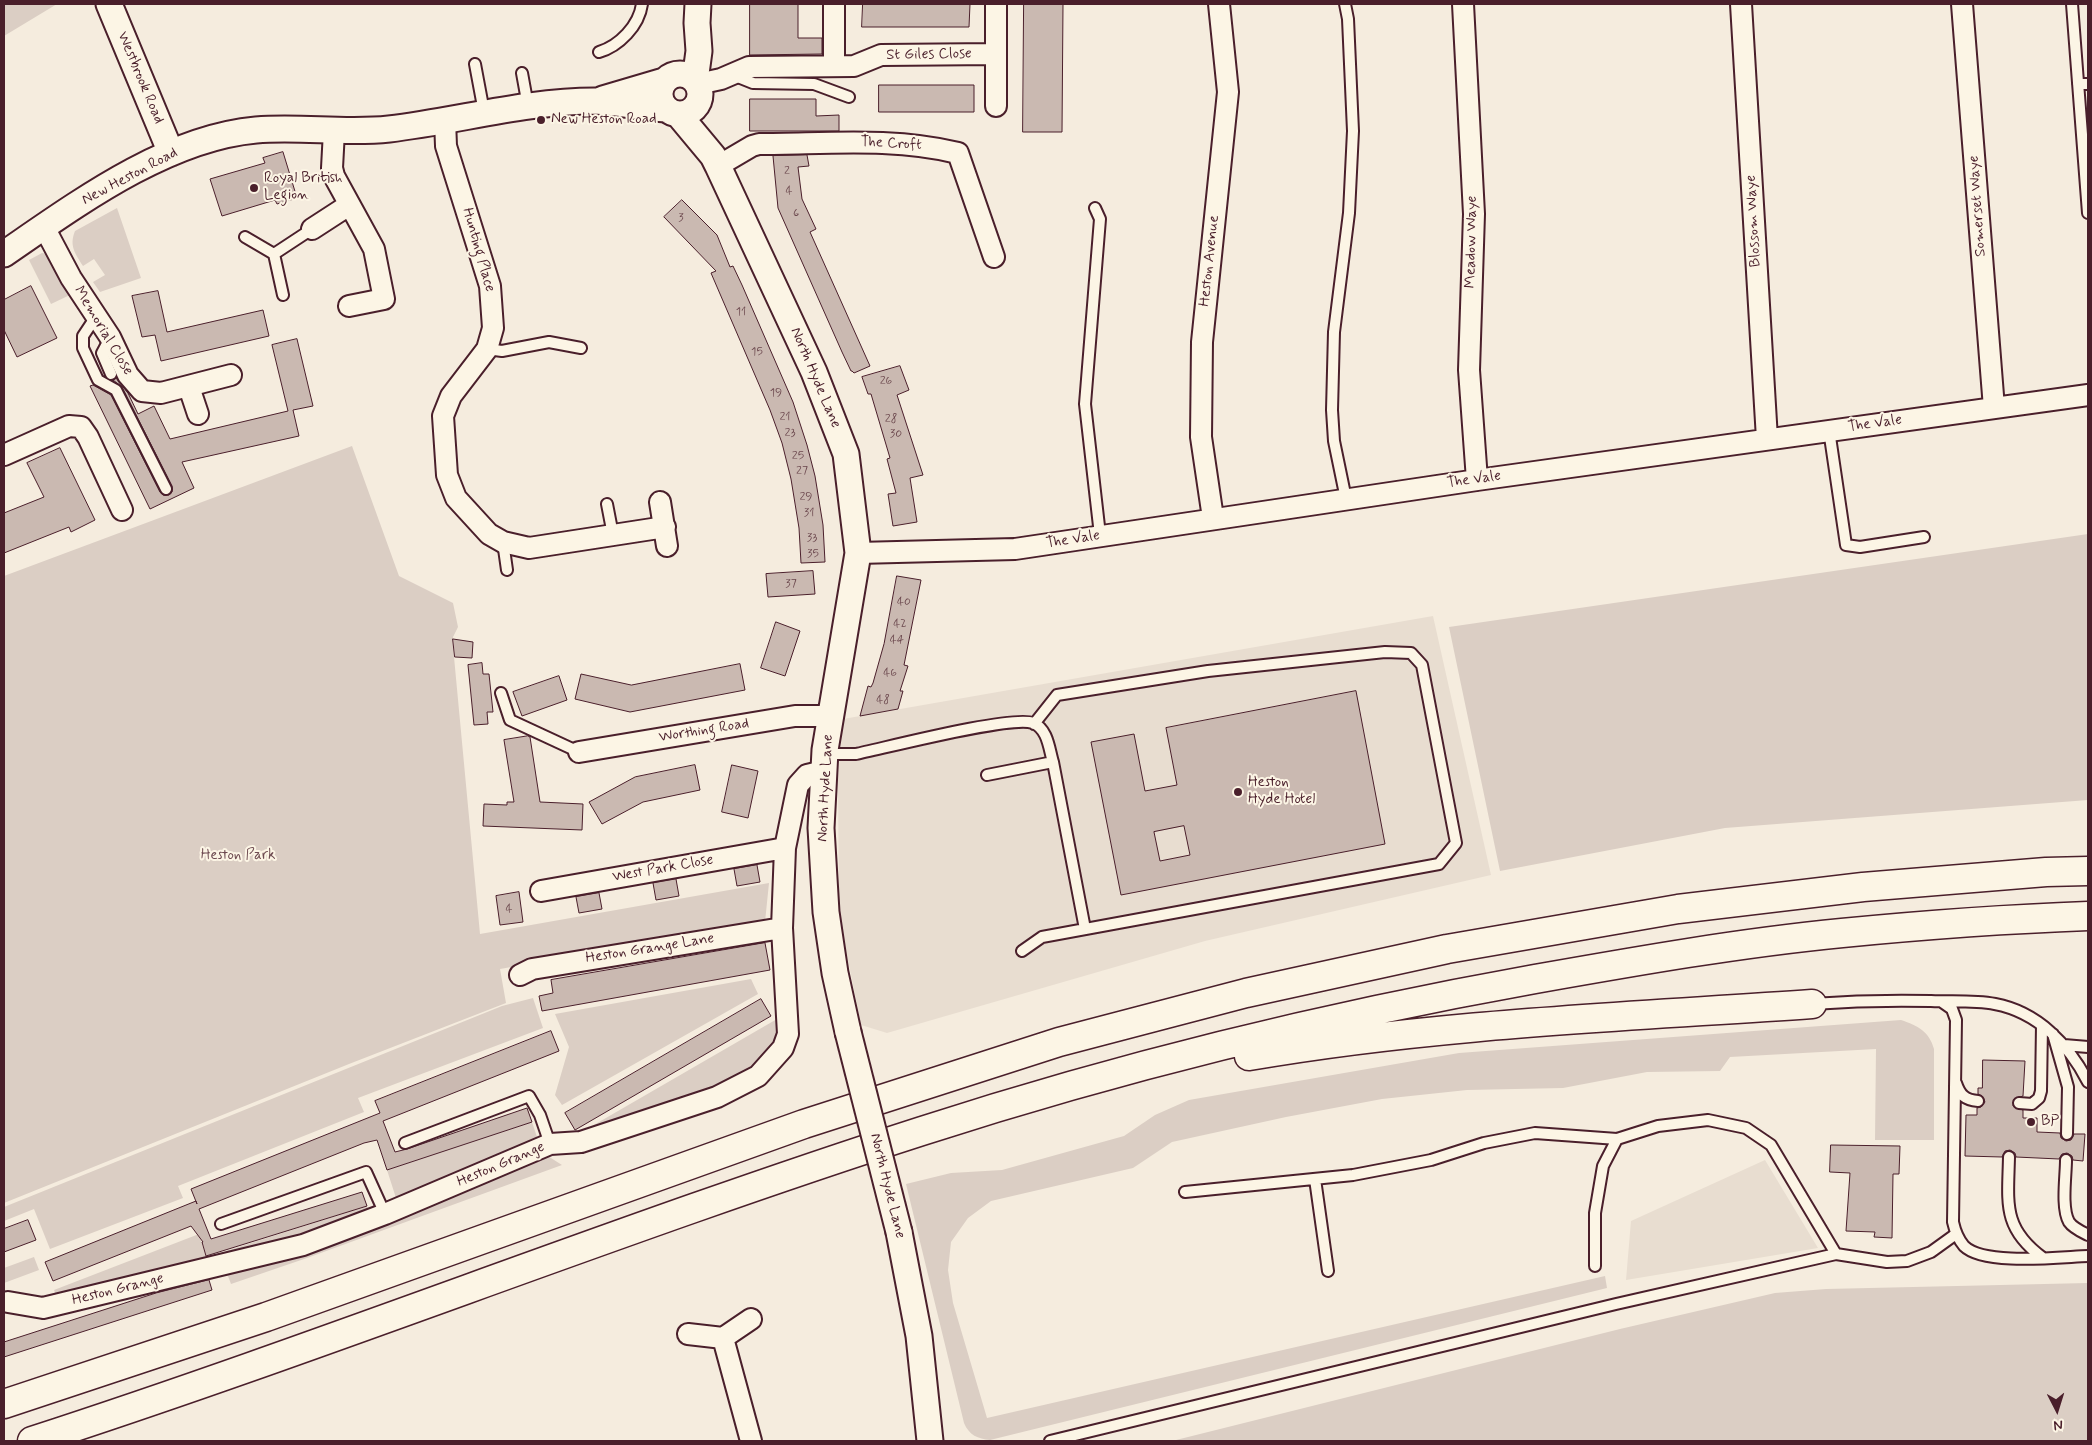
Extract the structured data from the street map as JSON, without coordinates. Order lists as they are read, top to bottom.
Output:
{
  "streets": {
    "street": [
      "St Giles Close",
      "Westbrook Road",
      "The Croft",
      "New Heston Road",
      "Somerset Waye",
      "Blossom Waye",
      "Meadow Waye",
      "Hunting Place",
      "Heston Avenue",
      "Memorial Close",
      "North Hyde Lane",
      "The Vale",
      "Worthing Road",
      "West Park Close",
      "Heston Grange Lane",
      "Heston Grange"
    ]
  },
  "crossings": [
    ["St Giles Close", "New Heston Road"],
    ["St Giles Close", "North Hyde Lane"],
    ["Westbrook Road", "New Heston Road"],
    ["The Croft", "North Hyde Lane"],
    ["New Heston Road", "Hunting Place"],
    ["New Heston Road", "Memorial Close"],
    ["New Heston Road", "North Hyde Lane"],
    ["Somerset Waye", "The Vale"],
    ["Blossom Waye", "The Vale"],
    ["Meadow Waye", "The Vale"],
    ["Heston Avenue", "The Vale"],
    ["North Hyde Lane", "The Vale"],
    ["North Hyde Lane", "Worthing Road"],
    ["North Hyde Lane", "Heston Grange"],
    ["West Park Close", "Heston Grange"],
    ["Heston Grange Lane", "Heston Grange"]
  ],
  "parks": ["Heston Park"],
  "places": [
    "New Heston Road",
    "Royal British Legion",
    "Heston Hyde Hotel",
    "BP"
  ],
  "house_numbers": [
    "2",
    "4",
    "6",
    "3",
    "11",
    "15",
    "26",
    "19",
    "21",
    "28",
    "23",
    "30",
    "25",
    "27",
    "29",
    "31",
    "33",
    "35",
    "37",
    "40",
    "42",
    "44",
    "46",
    "48",
    "4"
  ],
  "north": "bottom"
}
